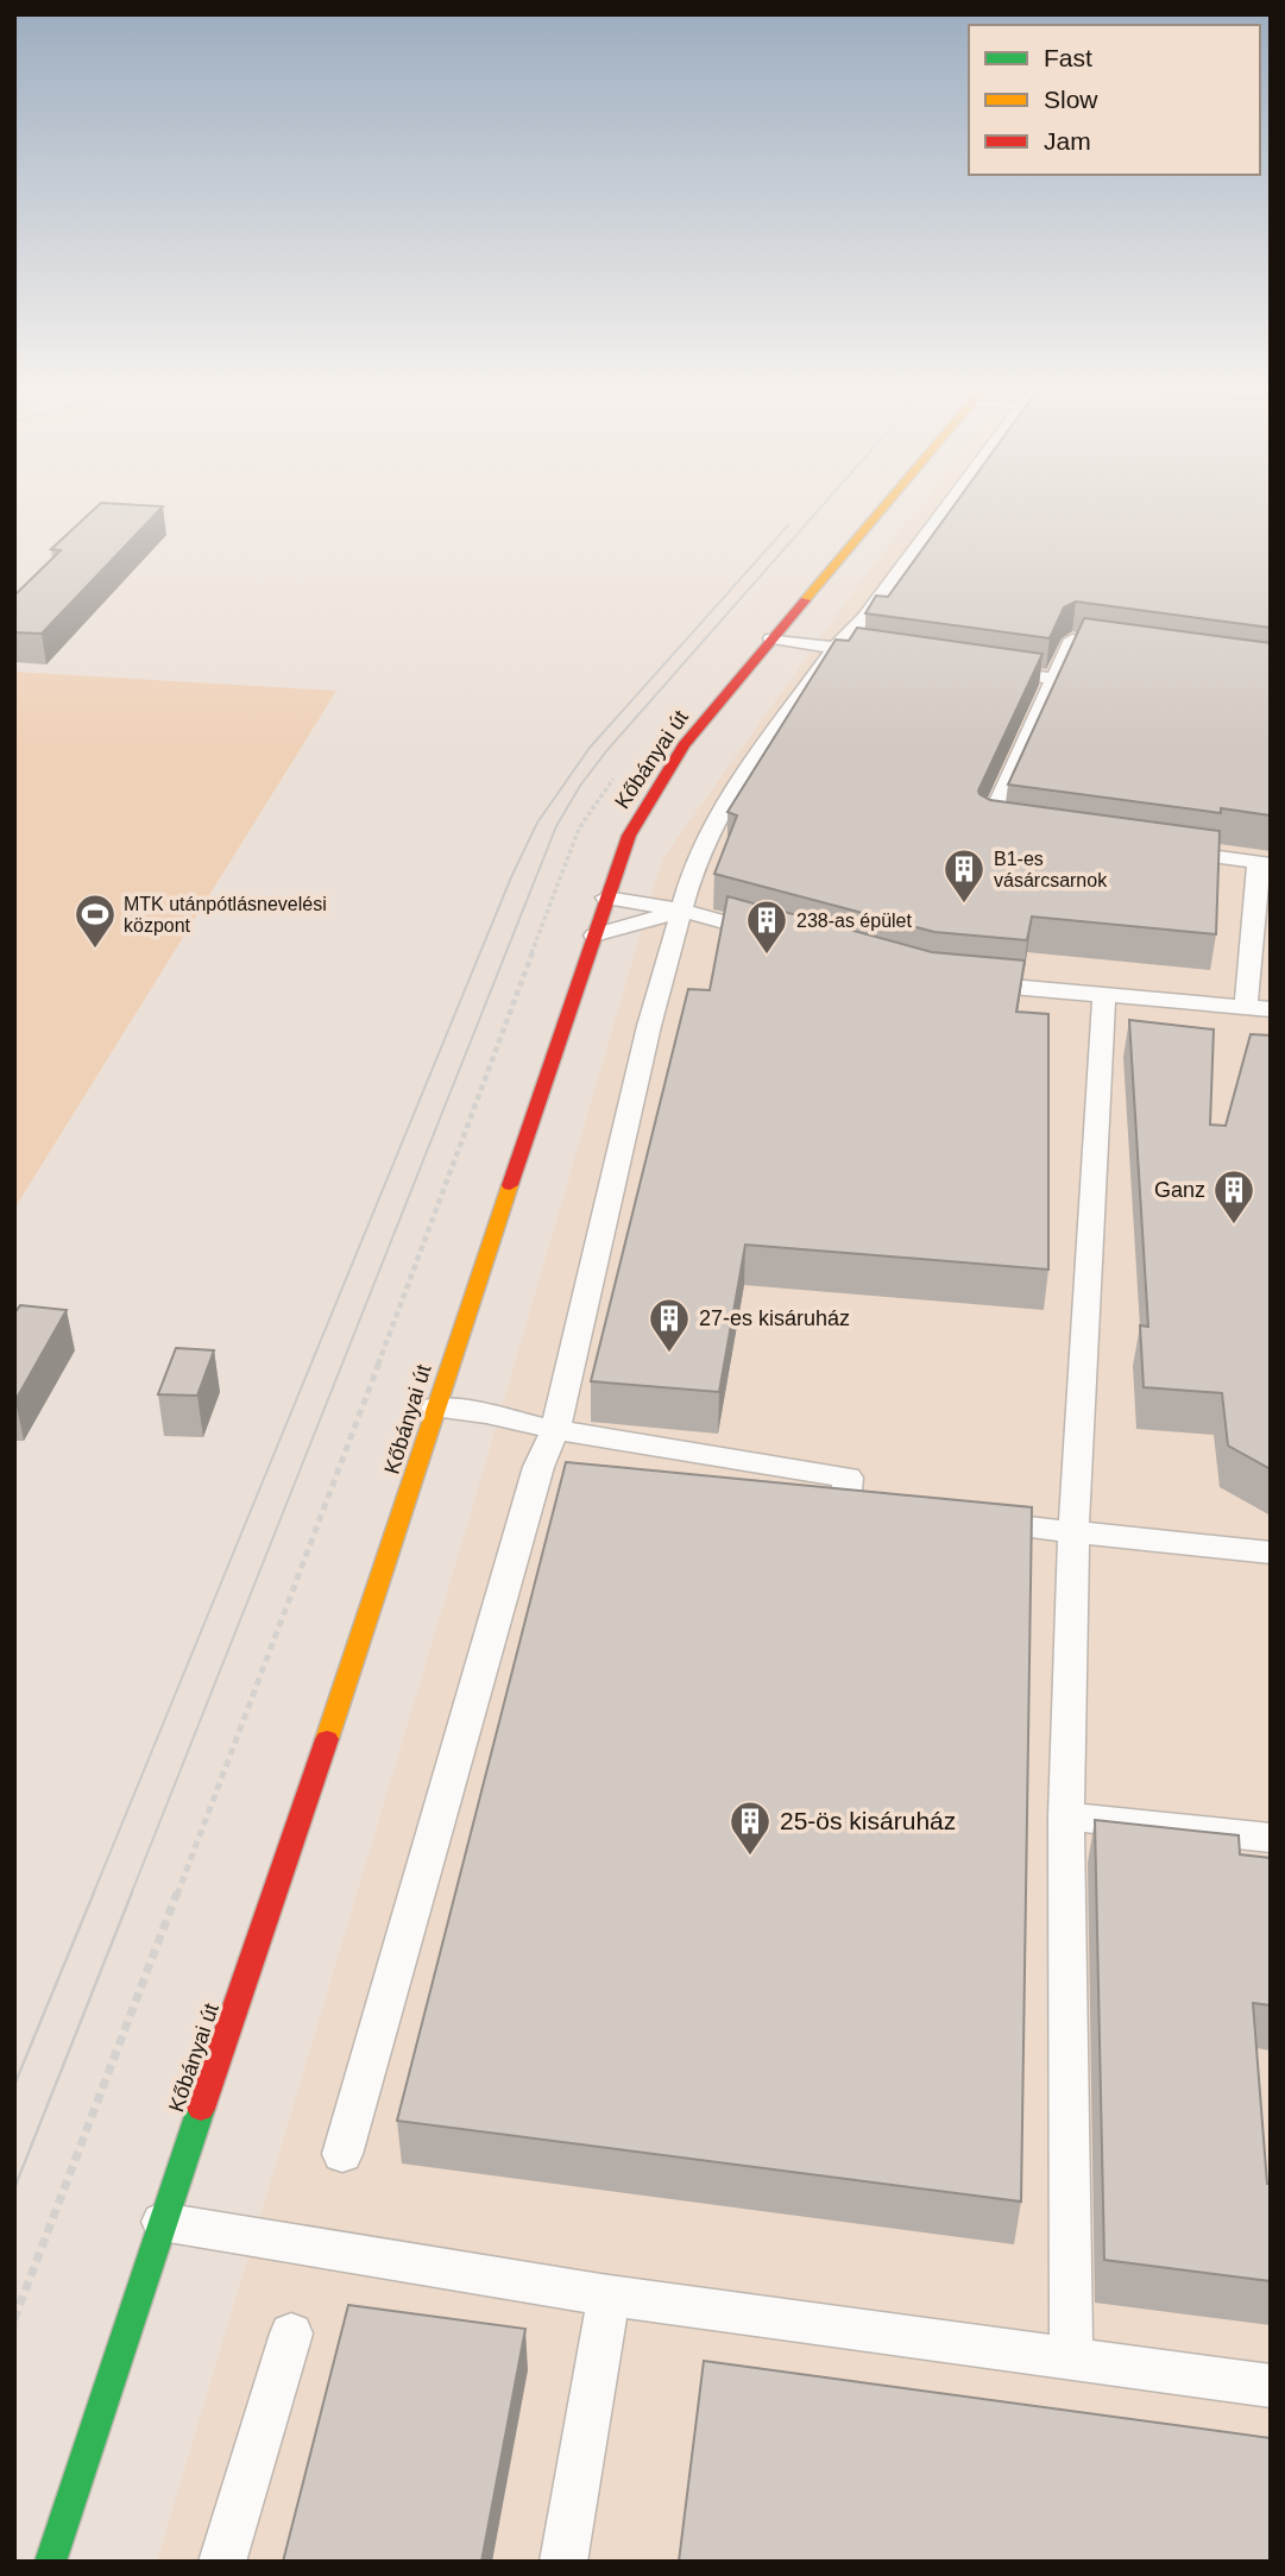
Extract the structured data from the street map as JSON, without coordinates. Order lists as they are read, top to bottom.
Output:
{
  "streets": {
    "main road": ["Kőbányai út"]
  },
  "places": {
    "building": [
      "B1-es vásárcsarnok",
      "238-as épület",
      "Ganz",
      "27-es kisáruház",
      "25-ös kisáruház"
    ],
    "sports": ["MTK utánpótlásnevelési központ"]
  },
  "legend": ["Fast", "Slow", "Jam"]
}
